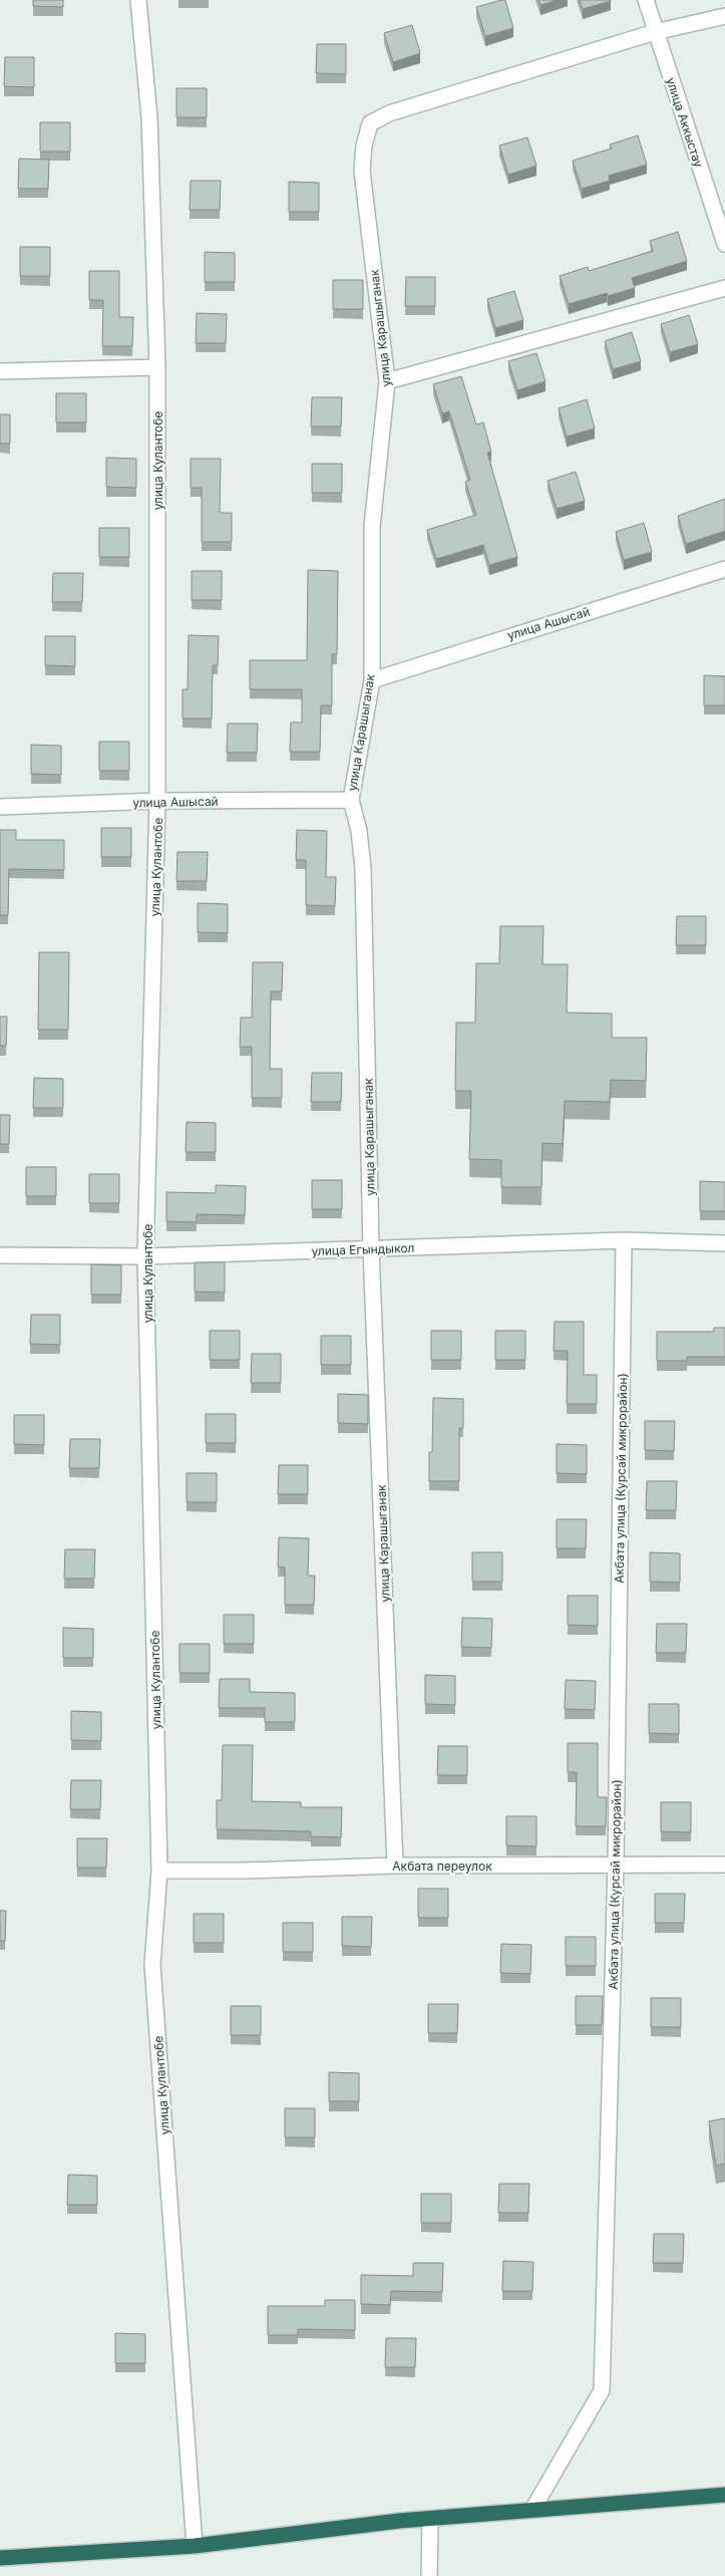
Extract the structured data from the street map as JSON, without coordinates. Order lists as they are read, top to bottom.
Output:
{
  "streets": {
    "street": [
      "улица Аккыстау",
      "улица Карашыганак",
      "улица Кулантобе",
      "улица Ашысай",
      "улица Егындыкол",
      "Акбата улица (Курсай микрорайон)",
      "Акбата переулок"
    ]
  },
  "crossings": [
    ["улица Аккыстау", "улица Карашыганак"],
    ["улица Карашыганак", "улица Ашысай"],
    ["улица Карашыганак", "улица Егындыкол"],
    ["улица Карашыганак", "Акбата переулок"],
    ["улица Кулантобе", "улица Ашысай"],
    ["улица Кулантобе", "улица Егындыкол"],
    ["улица Кулантобе", "Акбата переулок"],
    ["улица Егындыкол", "Акбата улица (Курсай микрорайон)"],
    ["Акбата улица (Курсай микрорайон)", "Акбата переулок"]
  ]
}
